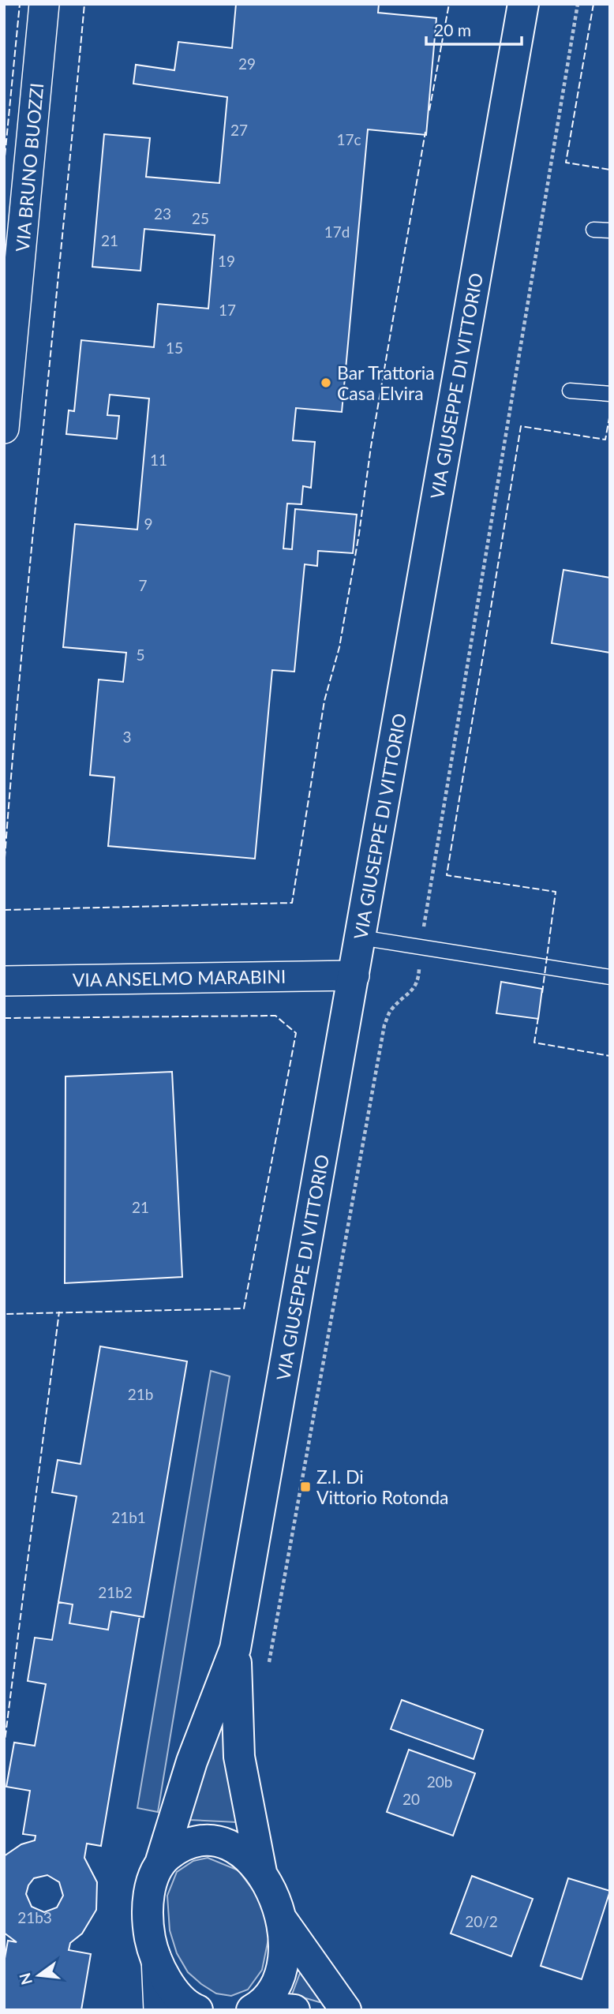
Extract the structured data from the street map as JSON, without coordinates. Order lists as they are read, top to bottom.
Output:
{
  "streets": {
    "street": ["VIA BRUNO BUOZZI", "VIA GIUSEPPE DI VITTORIO", "VIA ANSELMO MARABINI"]
  },
  "crossings": [
    ["VIA GIUSEPPE DI VITTORIO", "VIA ANSELMO MARABINI"]
  ],
  "places": {
    "other": ["Bar Trattoria Casa Elvira"],
    "transit": ["Z.I. Di Vittorio Rotonda"]
  },
  "house_numbers": [
    "29",
    "27",
    "17c",
    "23",
    "25",
    "17d",
    "21",
    "19",
    "17",
    "15",
    "11",
    "9",
    "7",
    "5",
    "3",
    "21",
    "21b",
    "21b1",
    "21b2",
    "20b",
    "20",
    "21b3",
    "20/2"
  ],
  "scale_bar": "20 m",
  "north": "left"
}
